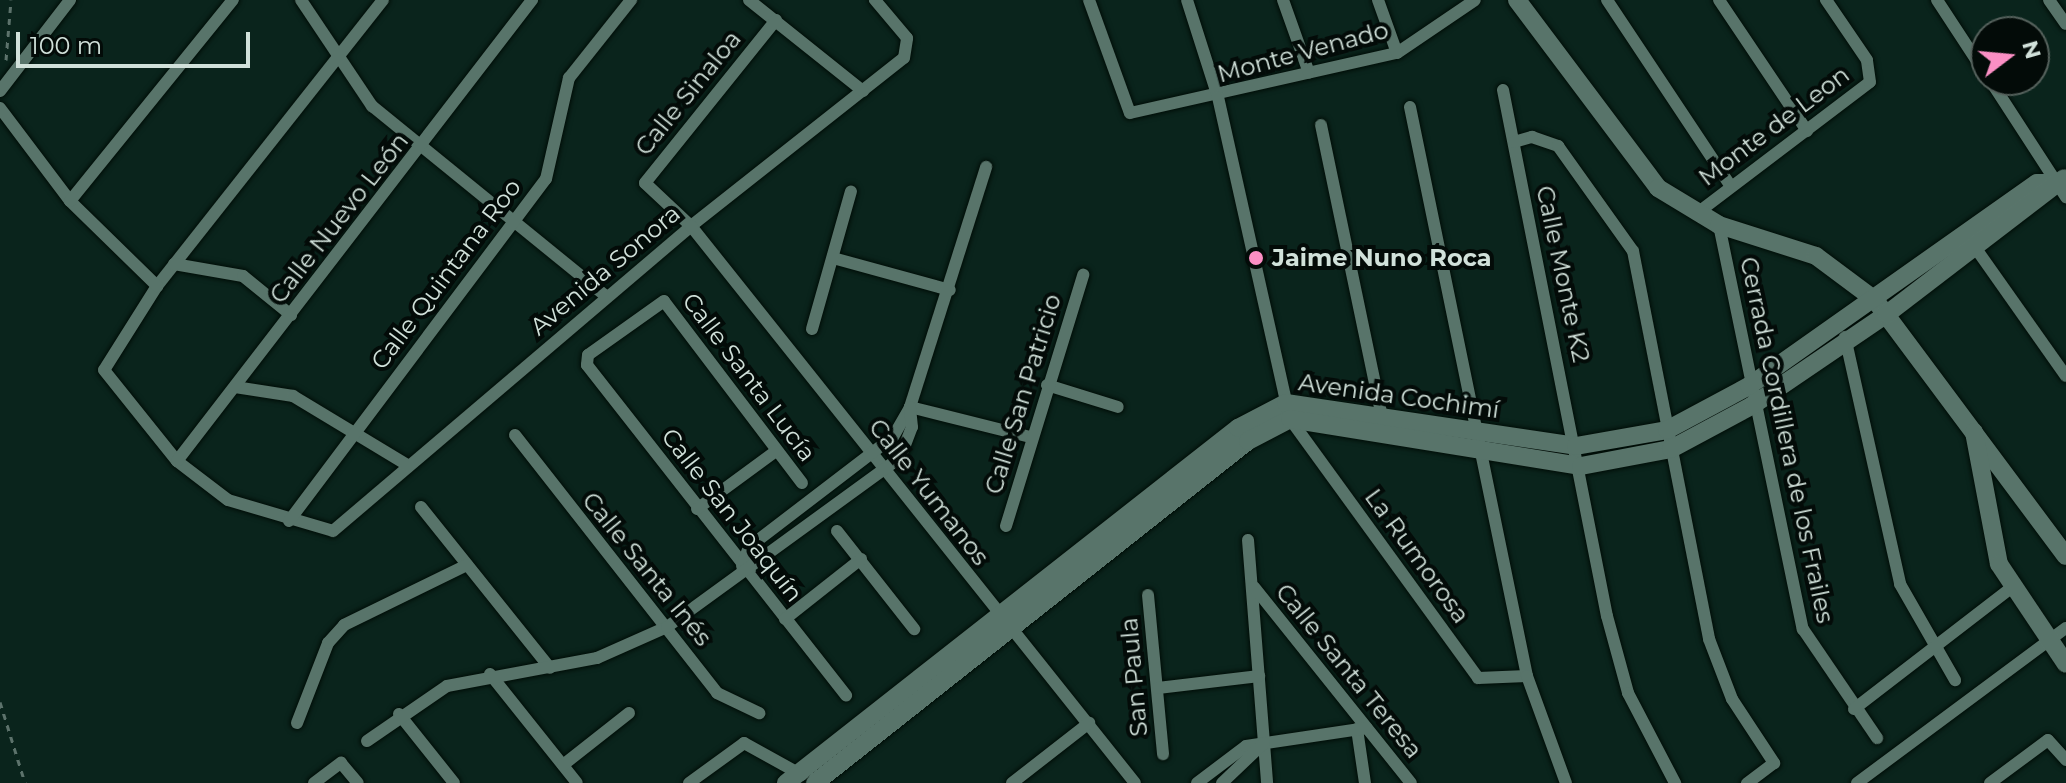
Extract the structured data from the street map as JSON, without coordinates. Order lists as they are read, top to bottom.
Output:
{
  "streets": {
    "street": [
      "Monte Venado",
      "Calle Sinaloa",
      "Monte de Leon",
      "Calle Nuevo León",
      "Avenida Sonora",
      "Calle Quintana Roo",
      "Calle Monte K2",
      "Calle Santa Lucía",
      "Calle San Patricio",
      "Avenida Cochimí",
      "Cerrada Cordillera de los Frailes",
      "Calle Yumanos",
      "Calle San Joaquín",
      "La Rumorosa",
      "Calle Santa Inés",
      "Calle Santa Teresa",
      "San Paula"
    ]
  },
  "crossings": [
    ["Calle Sinaloa", "Avenida Sonora"],
    ["Calle Sinaloa", "Calle Yumanos"],
    ["Avenida Sonora", "Calle Quintana Roo"],
    ["Avenida Sonora", "Calle Yumanos"],
    ["Calle Monte K2", "Avenida Cochimí"],
    ["Calle Santa Lucía", "Calle San Joaquín"],
    ["Avenida Cochimí", "Cerrada Cordillera de los Frailes"],
    ["Avenida Cochimí", "Calle Yumanos"],
    ["Avenida Cochimí", "La Rumorosa"]
  ],
  "places": ["Jaime Nuno Roca"],
  "scale_bar": "100 m",
  "north": "right"
}
